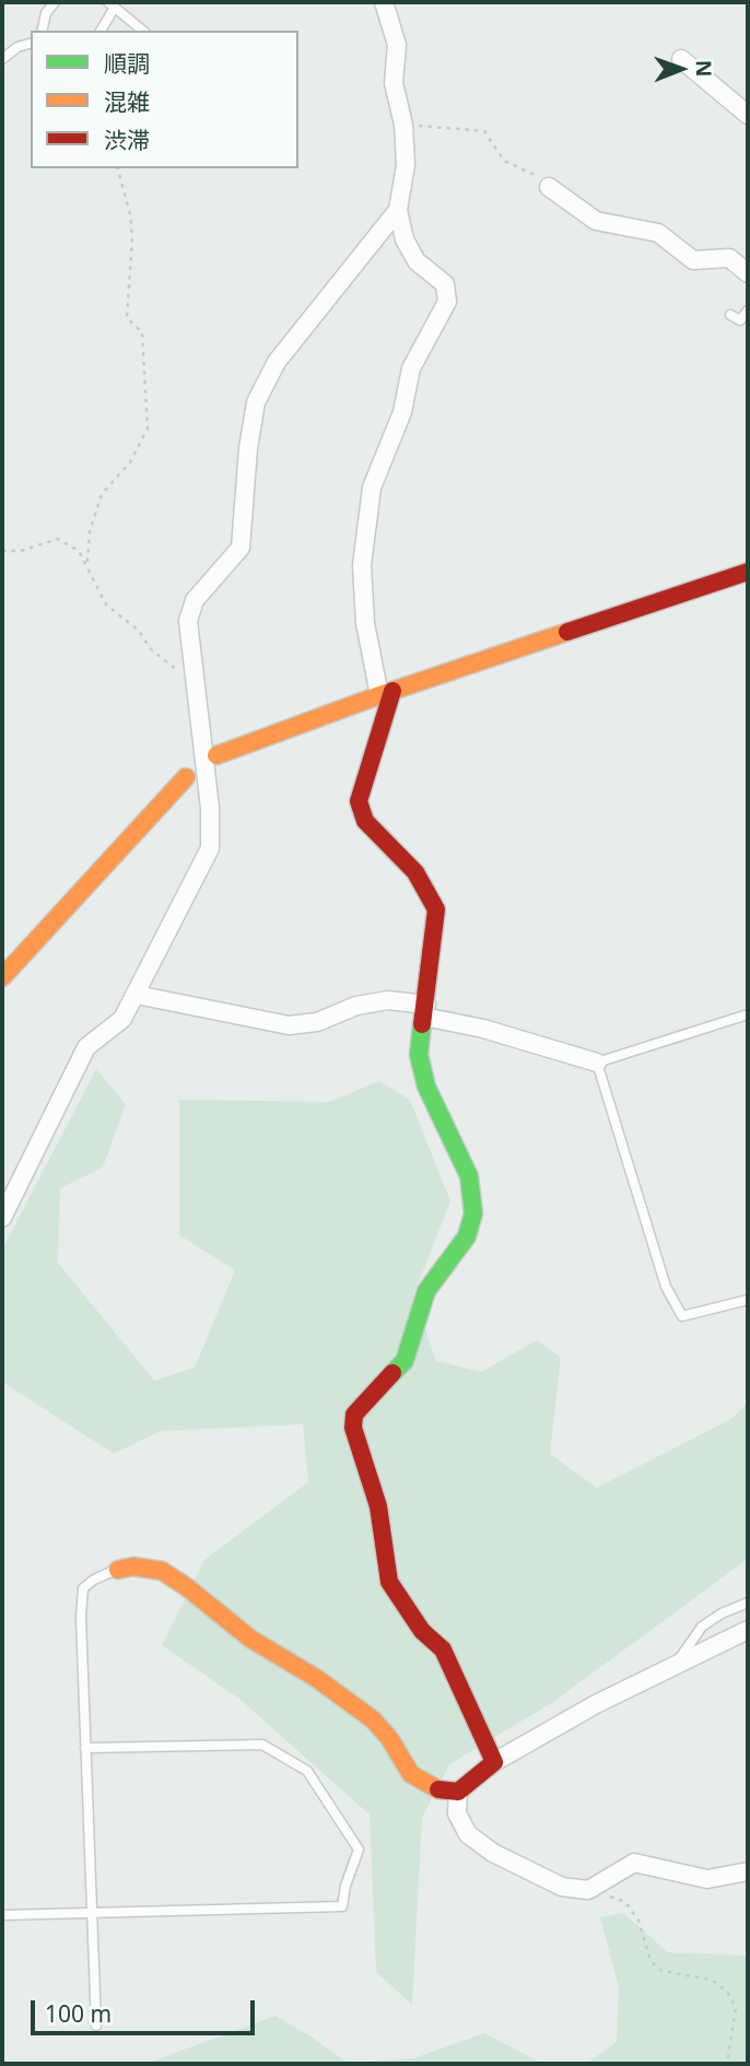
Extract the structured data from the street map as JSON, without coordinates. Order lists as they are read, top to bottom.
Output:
{
  "legend": ["順調", "混雑", "渋滞"],
  "scale_bar": "100 m",
  "north": "right"
}
